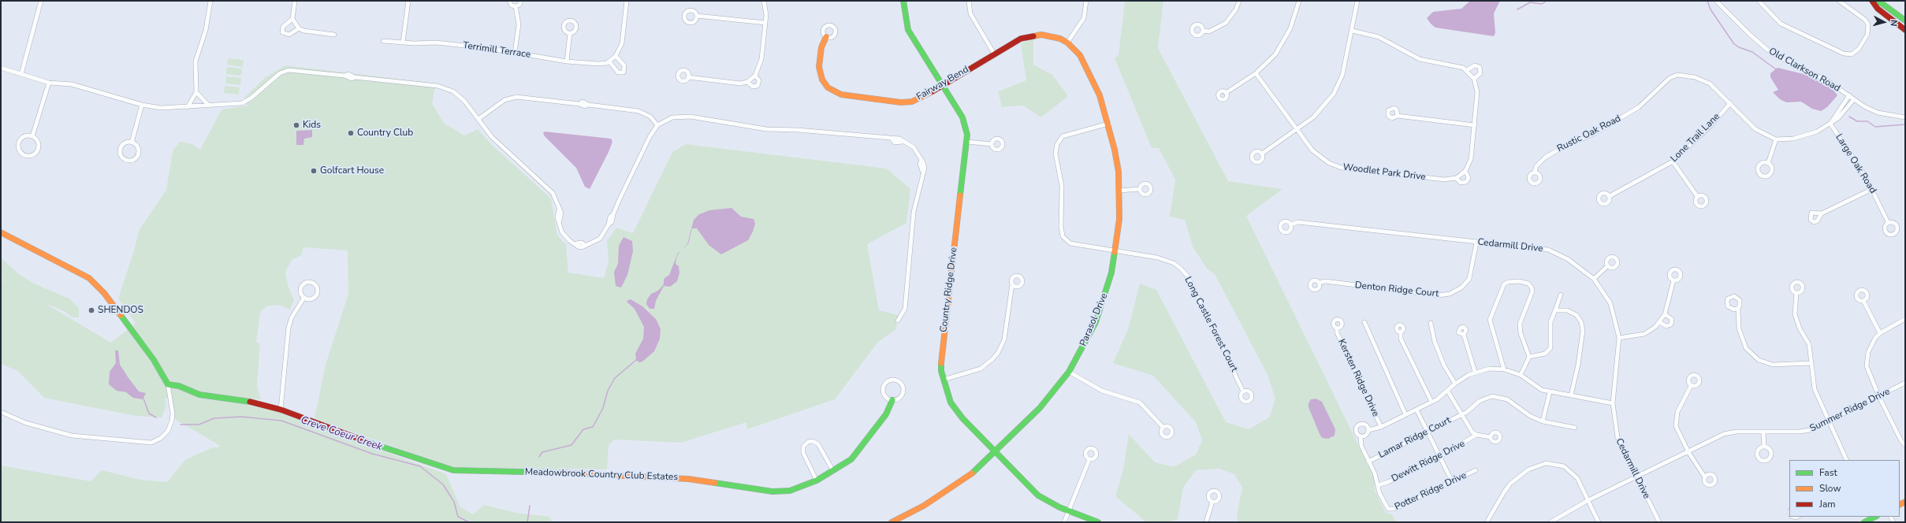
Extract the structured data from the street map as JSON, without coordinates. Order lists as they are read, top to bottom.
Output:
{
  "streets": {
    "street": [
      "Terrimill Terrace",
      "Old Clarkson Road",
      "Fairway Bend",
      "Rustic Oak Road",
      "Lone Trail Lane",
      "Large Oak Road",
      "Woodlet Park Drive",
      "Cedarmill Drive",
      "Country Ridge Drive",
      "Denton Ridge Court",
      "Parasol Drive",
      "Long Castle Forest Court",
      "Kersten Ridge Drive",
      "Summer Ridge Drive",
      "Lamar Ridge Court",
      "Dewitt Ridge Drive",
      "Meadowbrook Country Club Estates",
      "Potter Ridge Drive"
    ]
  },
  "crossings": [
    ["Fairway Bend", "Country Ridge Drive"],
    ["Fairway Bend", "Parasol Drive"],
    ["Rustic Oak Road", "Lone Trail Lane"],
    ["Cedarmill Drive", "Denton Ridge Court"],
    ["Cedarmill Drive", "Summer Ridge Drive"],
    ["Country Ridge Drive", "Parasol Drive"],
    ["Parasol Drive", "Long Castle Forest Court"],
    ["Lamar Ridge Court", "Dewitt Ridge Drive"],
    ["Lamar Ridge Court", "Potter Ridge Drive"],
    ["Dewitt Ridge Drive", "Potter Ridge Drive"]
  ],
  "water": ["Creve Coeur Creek"],
  "places": [
    "Kids",
    "Country Club",
    "Golfcart House",
    "SHENDOS"
  ],
  "legend": ["Fast", "Slow", "Jam"],
  "north": "right"
}
